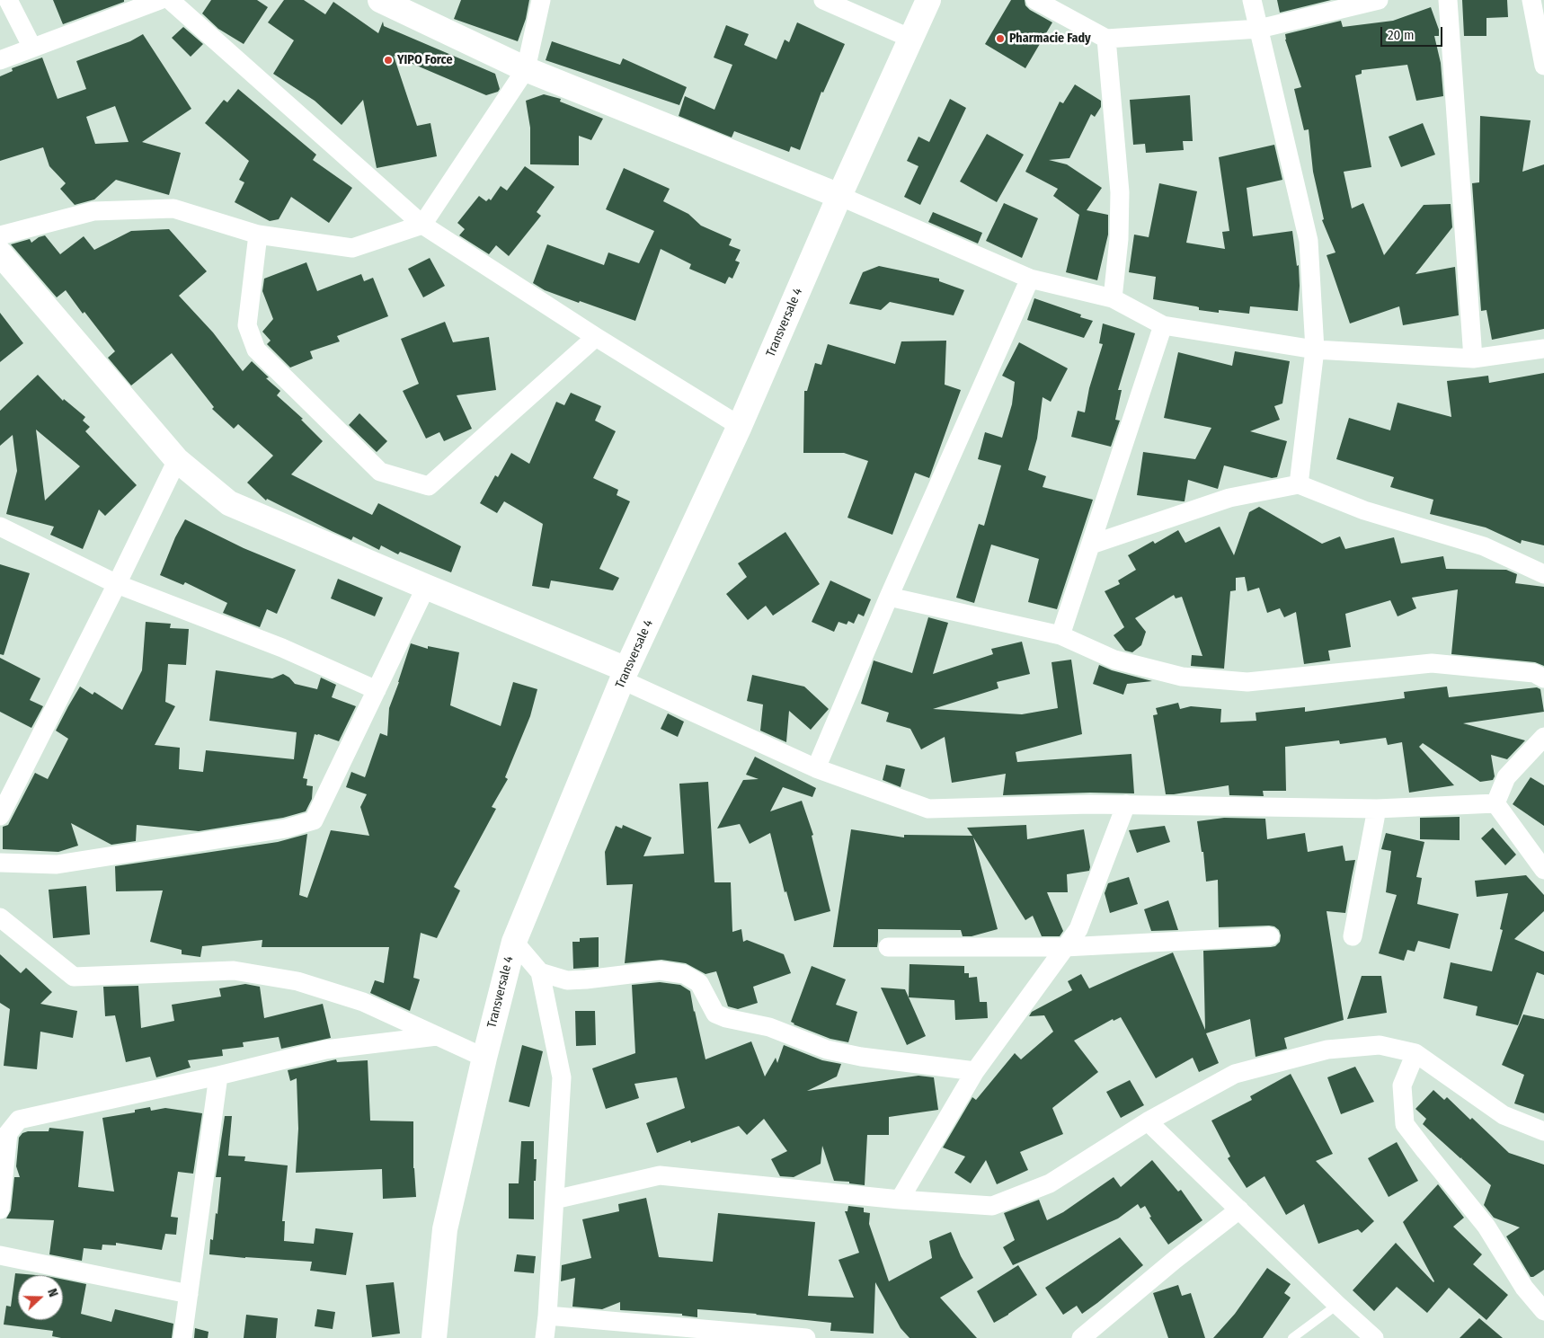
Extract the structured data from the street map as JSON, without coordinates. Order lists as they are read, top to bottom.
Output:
{
  "streets": {
    "main road": ["Transversale 4"]
  },
  "places": ["Pharmacie Fady", "YIPO Force"],
  "scale_bar": "20 m",
  "north": "right"
}
